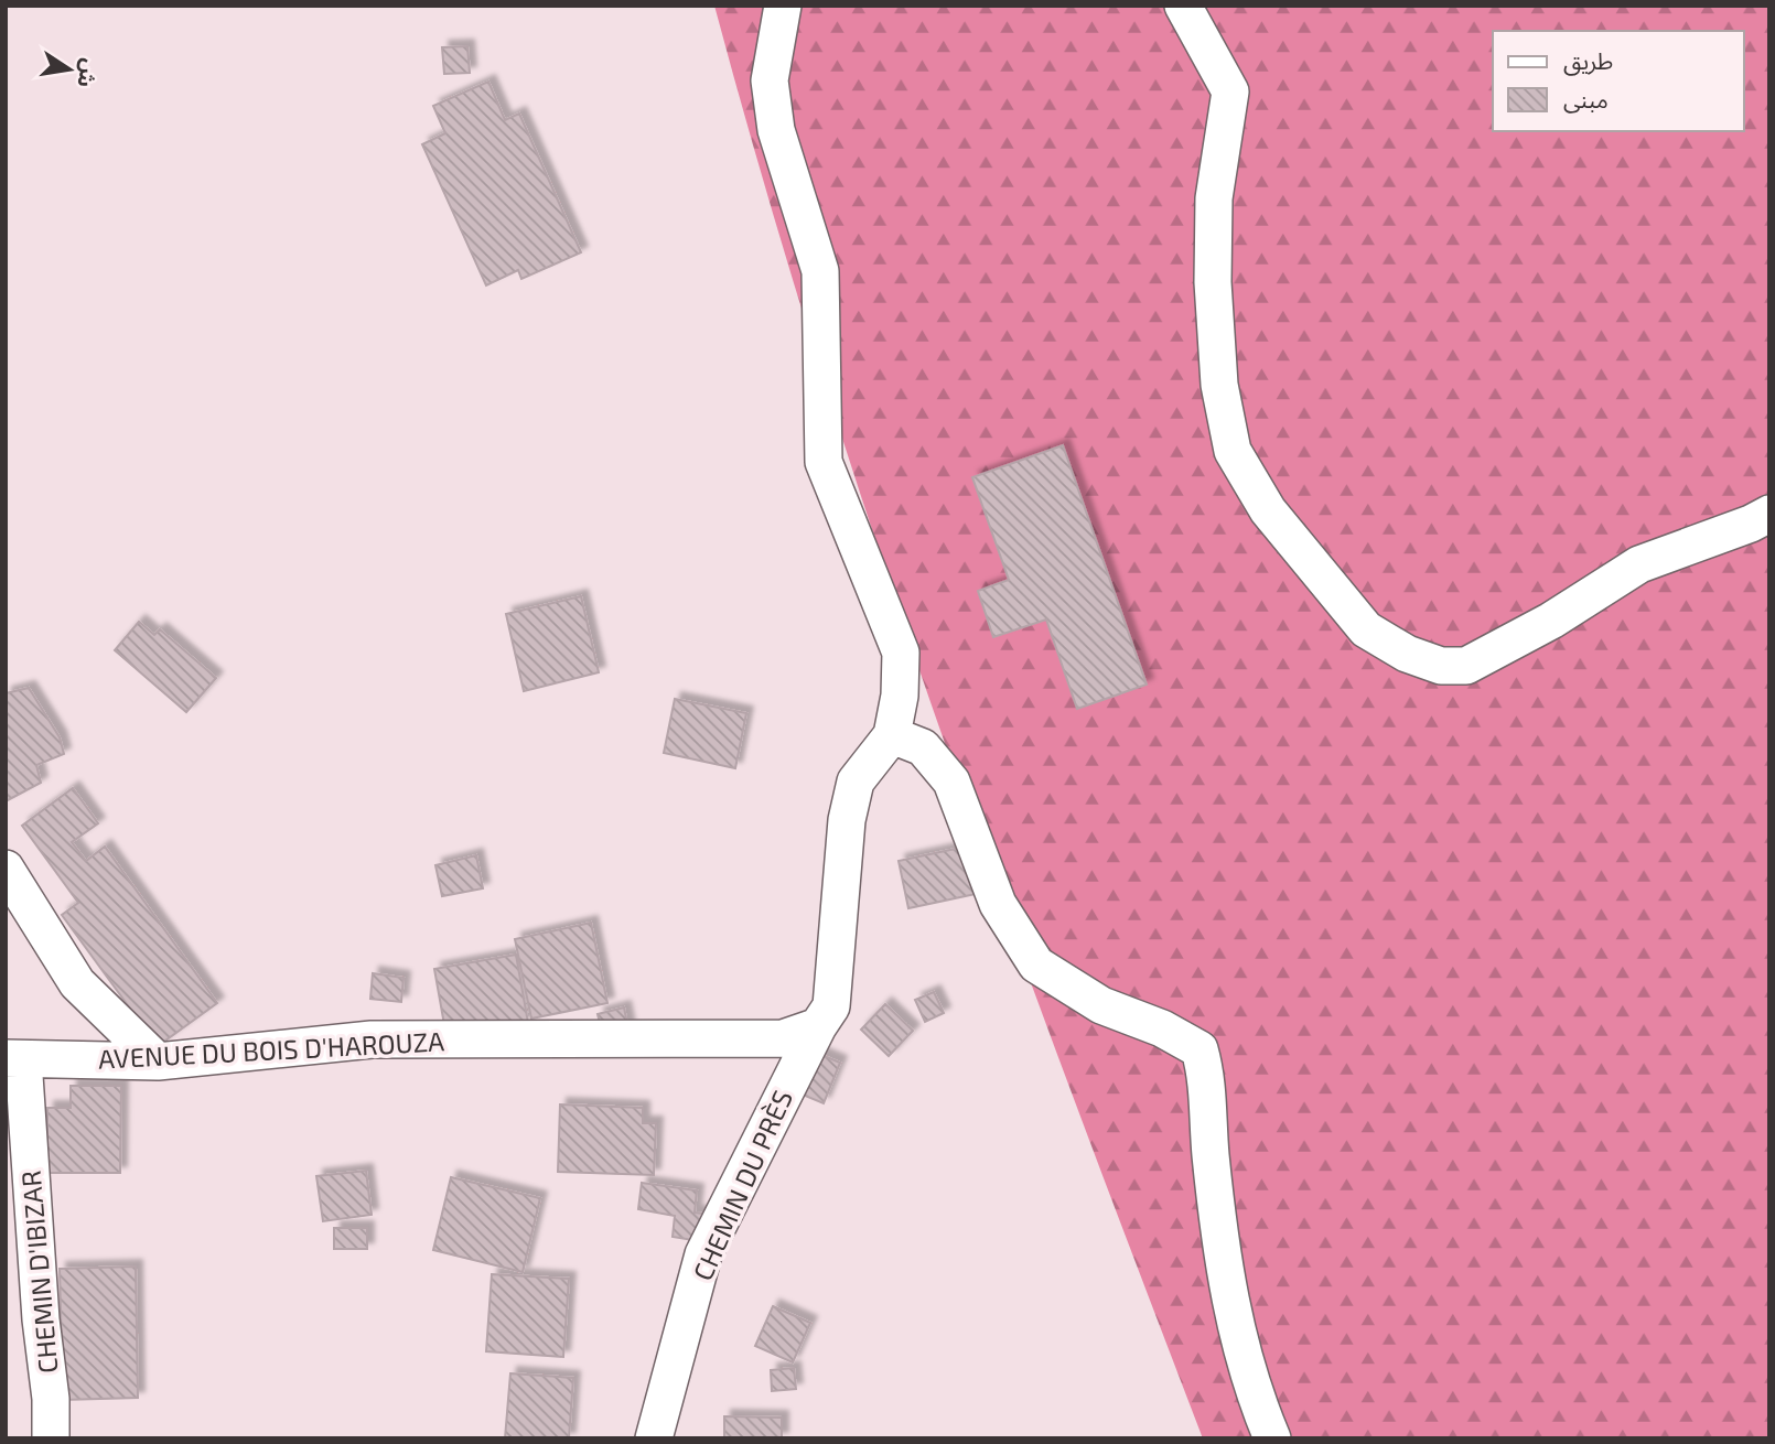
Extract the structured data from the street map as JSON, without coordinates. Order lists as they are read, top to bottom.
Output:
{
  "streets": {
    "street": ["AVENUE DU BOIS D'HAROUZA", "CHEMIN DU PRÈS", "CHEMIN D'IBIZAR"]
  },
  "crossings": [
    ["AVENUE DU BOIS D'HAROUZA", "CHEMIN DU PRÈS"],
    ["AVENUE DU BOIS D'HAROUZA", "CHEMIN D'IBIZAR"]
  ],
  "legend": ["طريق", "مبنى"],
  "north": "right"
}
